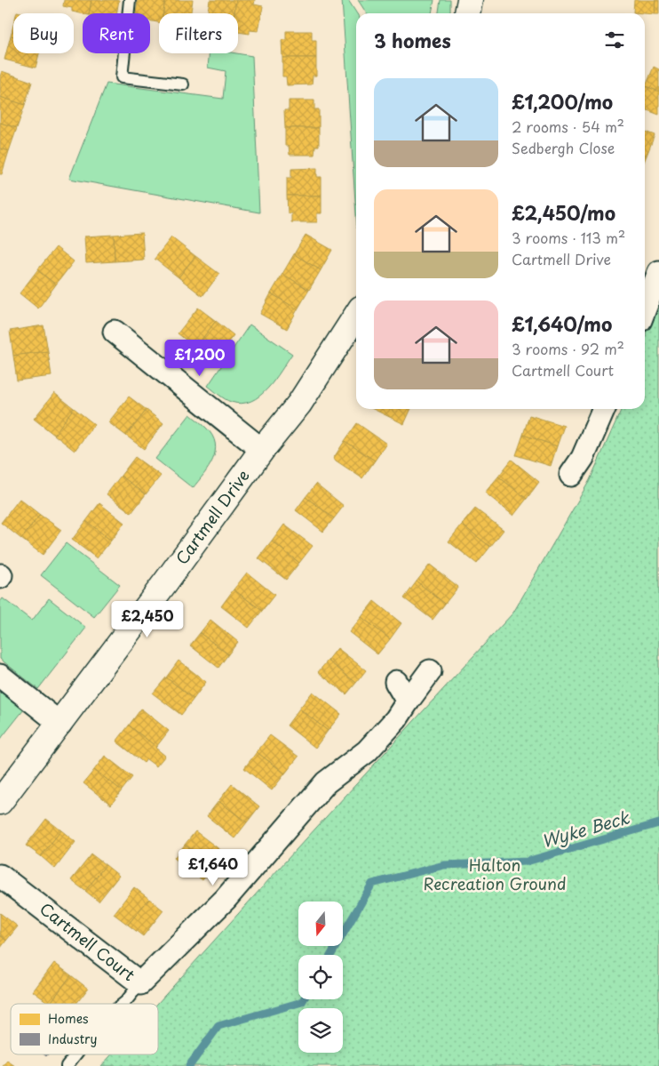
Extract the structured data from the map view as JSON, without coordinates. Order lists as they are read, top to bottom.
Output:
{
  "streets": {
    "street": ["Cartmell Drive", "Cartmell Court"]
  },
  "water": ["Wyke Beck"],
  "parks": ["Halton Recreation Ground"],
  "legend": ["Homes", "Industry"],
  "north": "bottom",
  "page": {
    "chip": ["Buy", "Rent", "Filters"],
    "heading": "3 homes",
    "list": [
      {
        "name": "£1,200/mo",
        "note": "2 rooms · 54 m² · Sedbergh Close"
      },
      {
        "name": "£2,450/mo",
        "note": "3 rooms · 113 m² · Cartmell Drive"
      },
      {
        "name": "£1,640/mo",
        "note": "3 rooms · 92 m² · Cartmell Court"
      }
    ],
    "price": ["£1,200", "£2,450", "£1,640"]
  }
}
